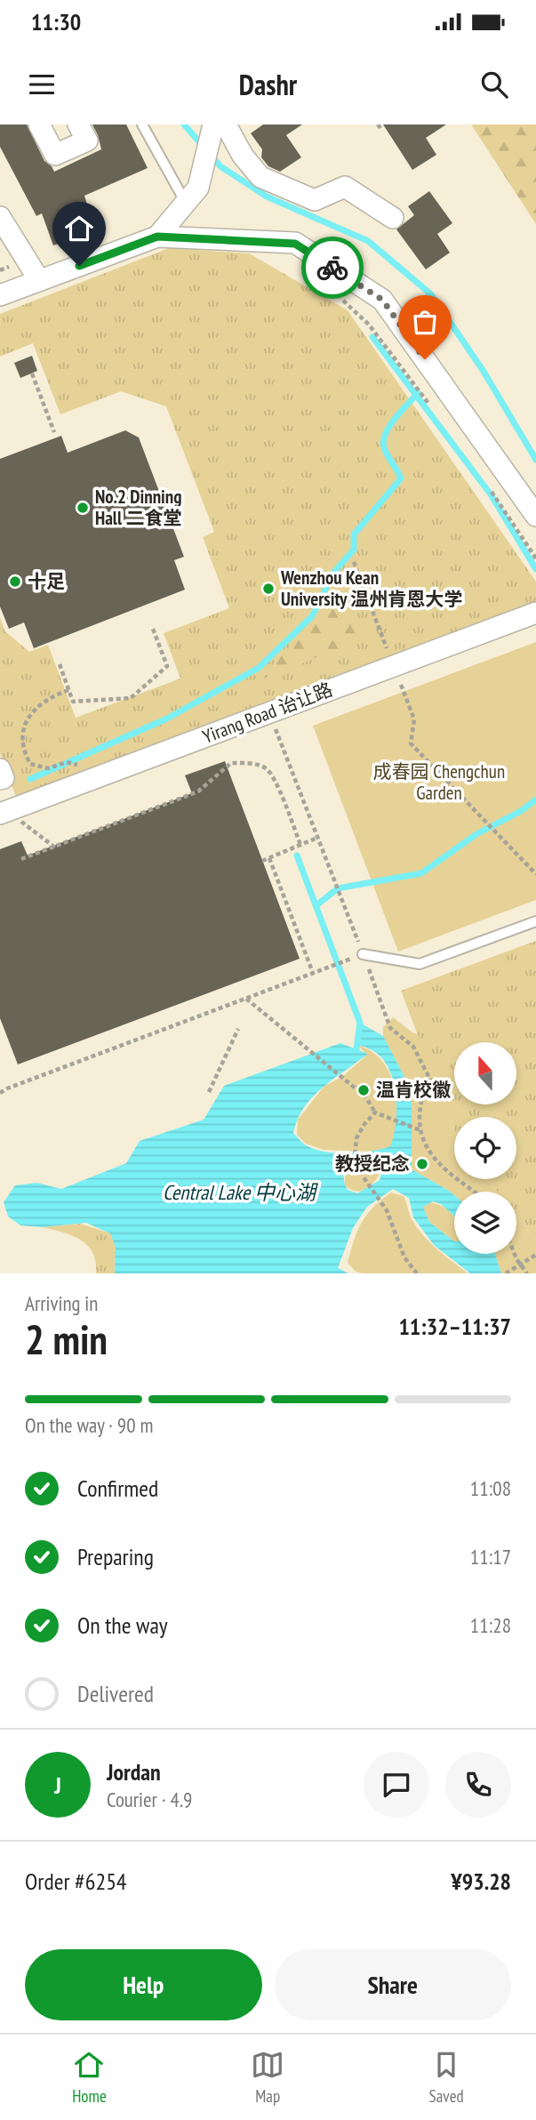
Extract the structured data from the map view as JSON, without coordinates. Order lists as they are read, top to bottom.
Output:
{
  "streets": {
    "street": ["Yirang Road 诒让路"]
  },
  "water": ["Central Lake 中心湖"],
  "parks": ["成春园 Chengchun Garden"],
  "places": [
    "No.2 Dinning Hall 二食堂",
    "十足",
    "Wenzhou Kean University 温州肯恩大学",
    "温肯校徽",
    "教授纪念"
  ],
  "north": "top",
  "page": {
    "status": "11:30",
    "header": "Dashr",
    "heading": ["2 min", "Arriving in", "11:32–11:37"],
    "panel": [
      "Jordan",
      "Courier · 4.9",
      "Order #6254",
      "¥93.28"
    ],
    "bar": "On the way · 90 m",
    "list": [
      ["Confirmed", "11:08"],
      ["Preparing", "11:17"],
      ["On the way", "11:28"],
      "Delivered"
    ],
    "round": "J",
    "buttons": ["Help", "Share"],
    "tabs": ["Home", "Map", "Saved"]
  }
}
